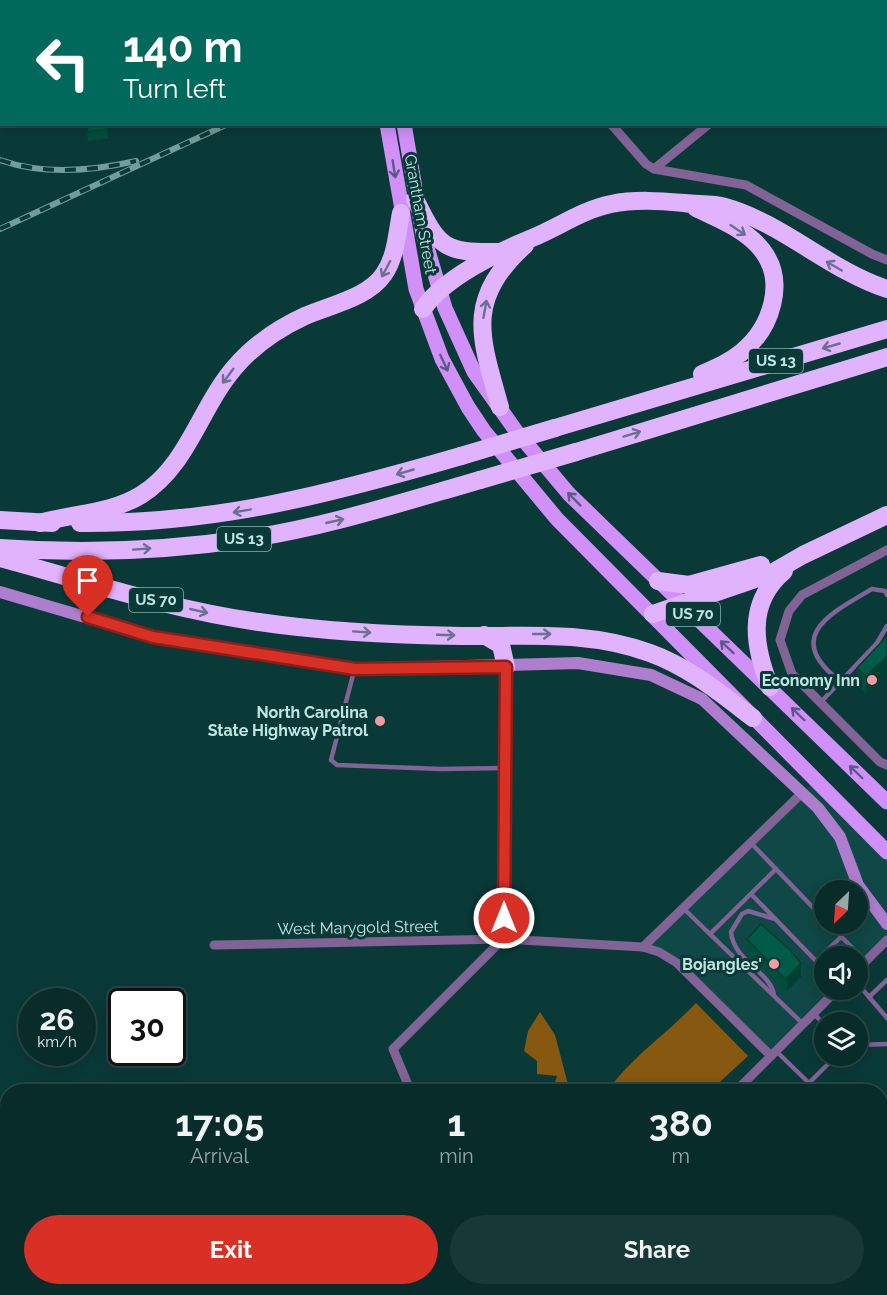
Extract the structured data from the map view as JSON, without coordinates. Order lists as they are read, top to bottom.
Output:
{
  "streets": {
    "highway": ["US 13", "US 70"],
    "main road": ["Grantham Street"],
    "street": ["West Marygold Street"]
  },
  "crossings": [
    ["Grantham Street", "US 70"]
  ],
  "places": ["Economy Inn", "North Carolina State Highway Patrol", "Bojangles'"],
  "north": "bottom left",
  "page": {
    "turn": ["140 m", "Turn left"],
    "speed": "26 km/h",
    "limit": "30",
    "eta": [
      "17:05",
      "Arrival",
      "1",
      "min",
      "380",
      "m"
    ],
    "buttons": ["Exit", "Share"]
  }
}
